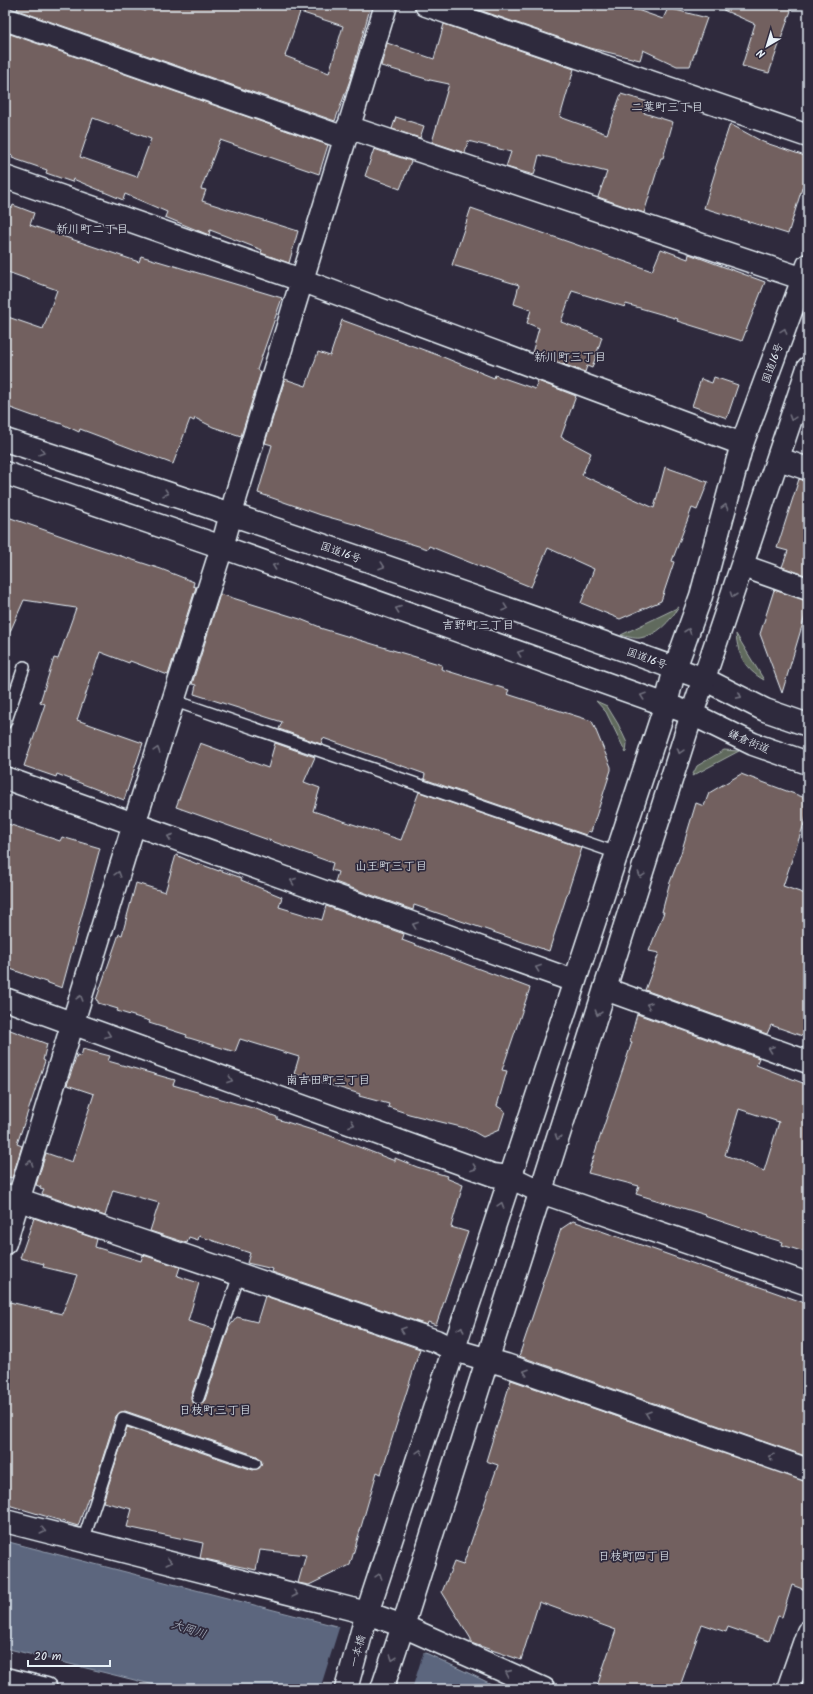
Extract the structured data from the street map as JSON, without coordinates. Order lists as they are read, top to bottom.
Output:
{
  "streets": {
    "main road": ["国道16号", "鎌倉街道", "一本橋"]
  },
  "crossings": [
    ["国道16号", "一本橋"]
  ],
  "districts": [
    "二葉町三丁目",
    "新川町二丁目",
    "新川町三丁目",
    "吉野町三丁目",
    "山王町三丁目",
    "南吉田町三丁目",
    "日枝町三丁目",
    "日枝町四丁目"
  ],
  "water": ["大岡川"],
  "scale_bar": "20 m",
  "north": "bottom left"
}
